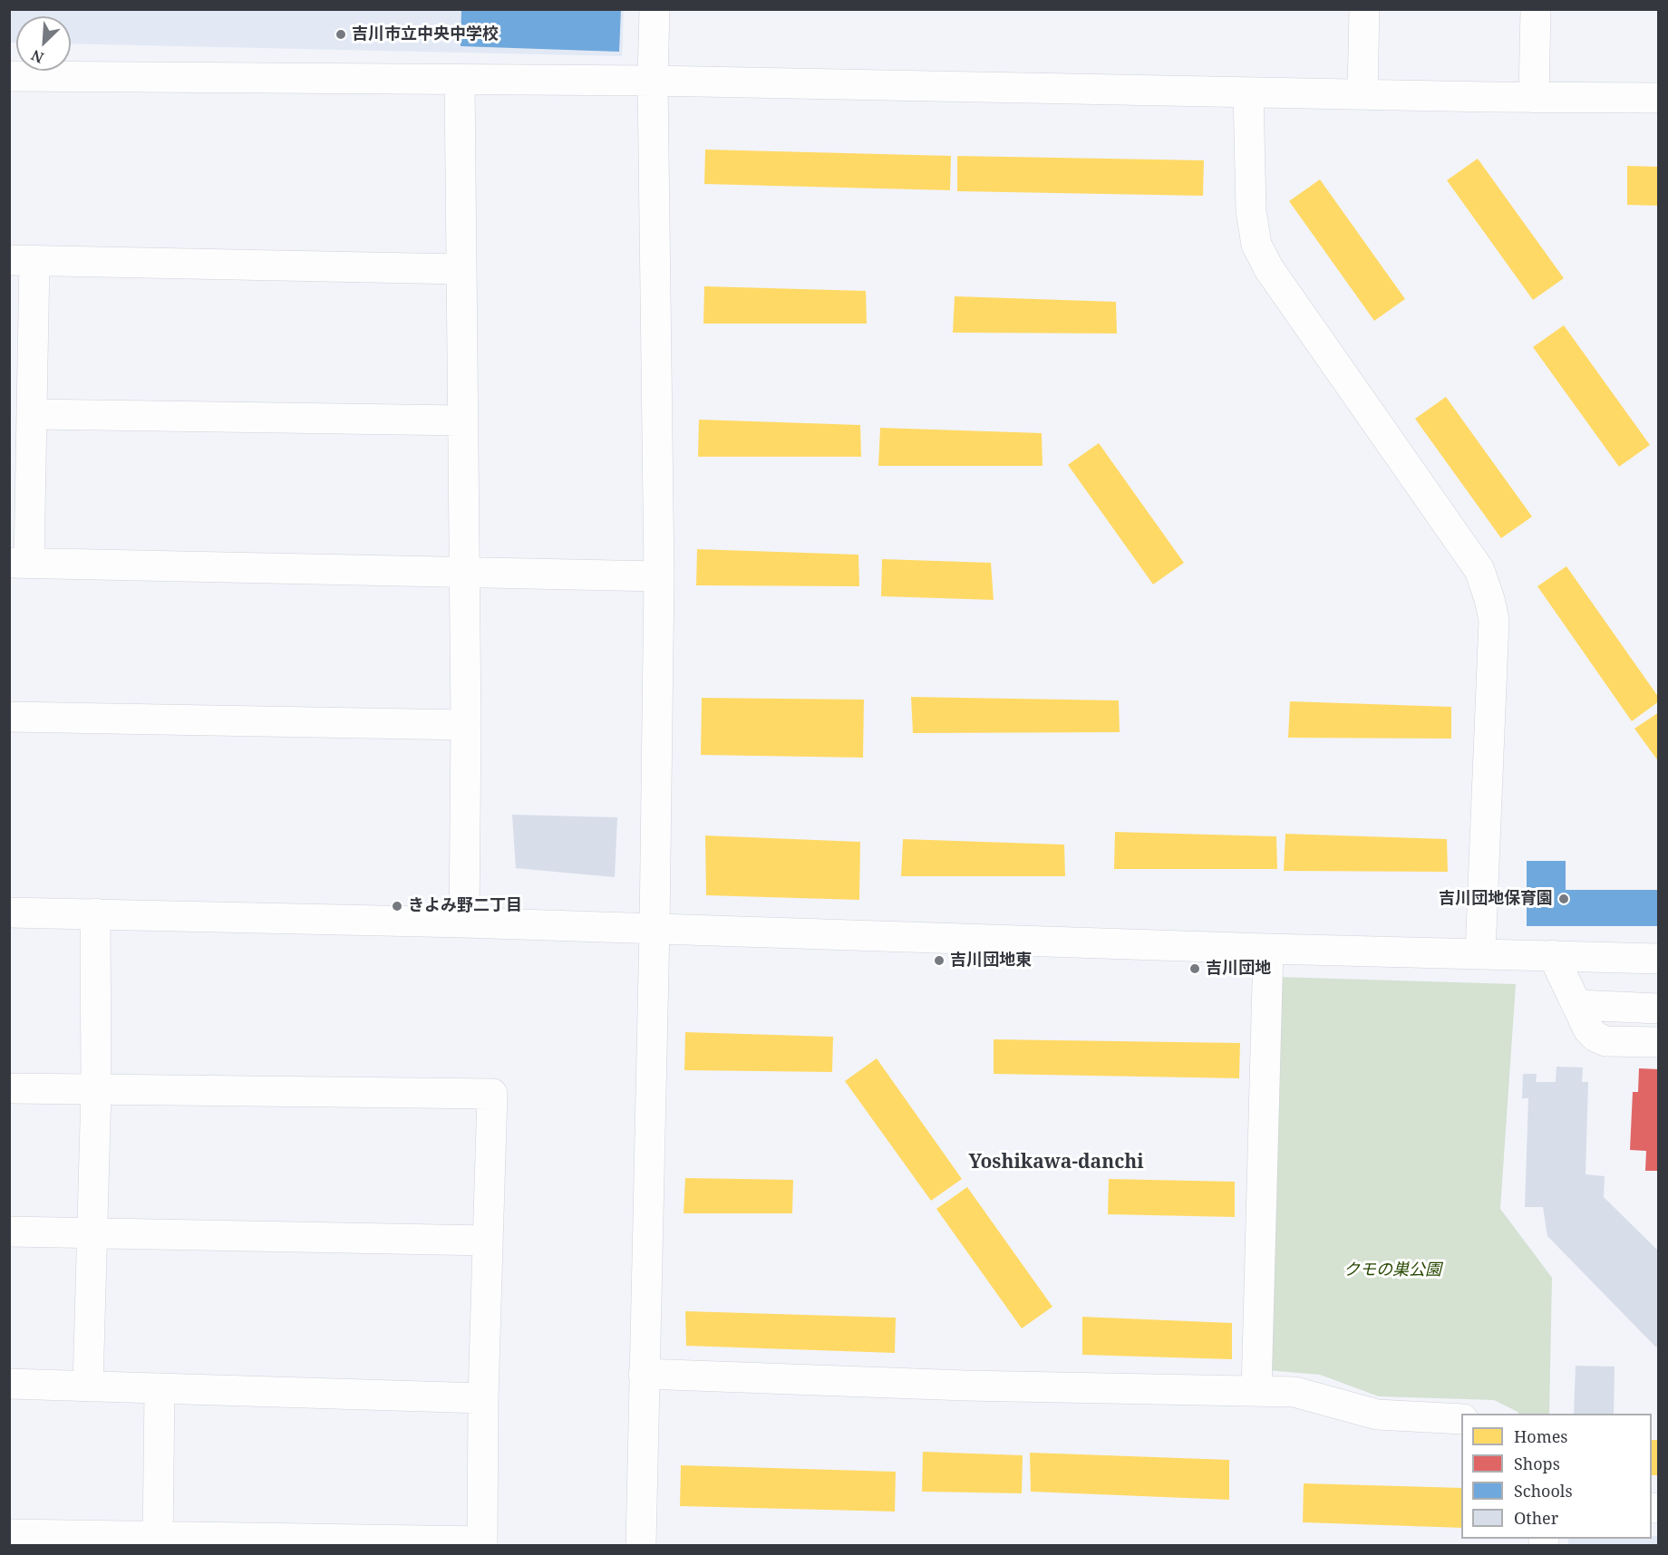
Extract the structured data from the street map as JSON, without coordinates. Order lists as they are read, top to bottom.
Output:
{
  "districts": ["Yoshikawa-danchi"],
  "parks": ["クモの巣公園"],
  "places": [
    "吉川市立中央中学校",
    "吉川団地保育園",
    "きよみ野二丁目",
    "吉川団地東",
    "吉川団地"
  ],
  "legend": [
    "Homes",
    "Shops",
    "Schools",
    "Other"
  ],
  "north": "bottom left"
}
